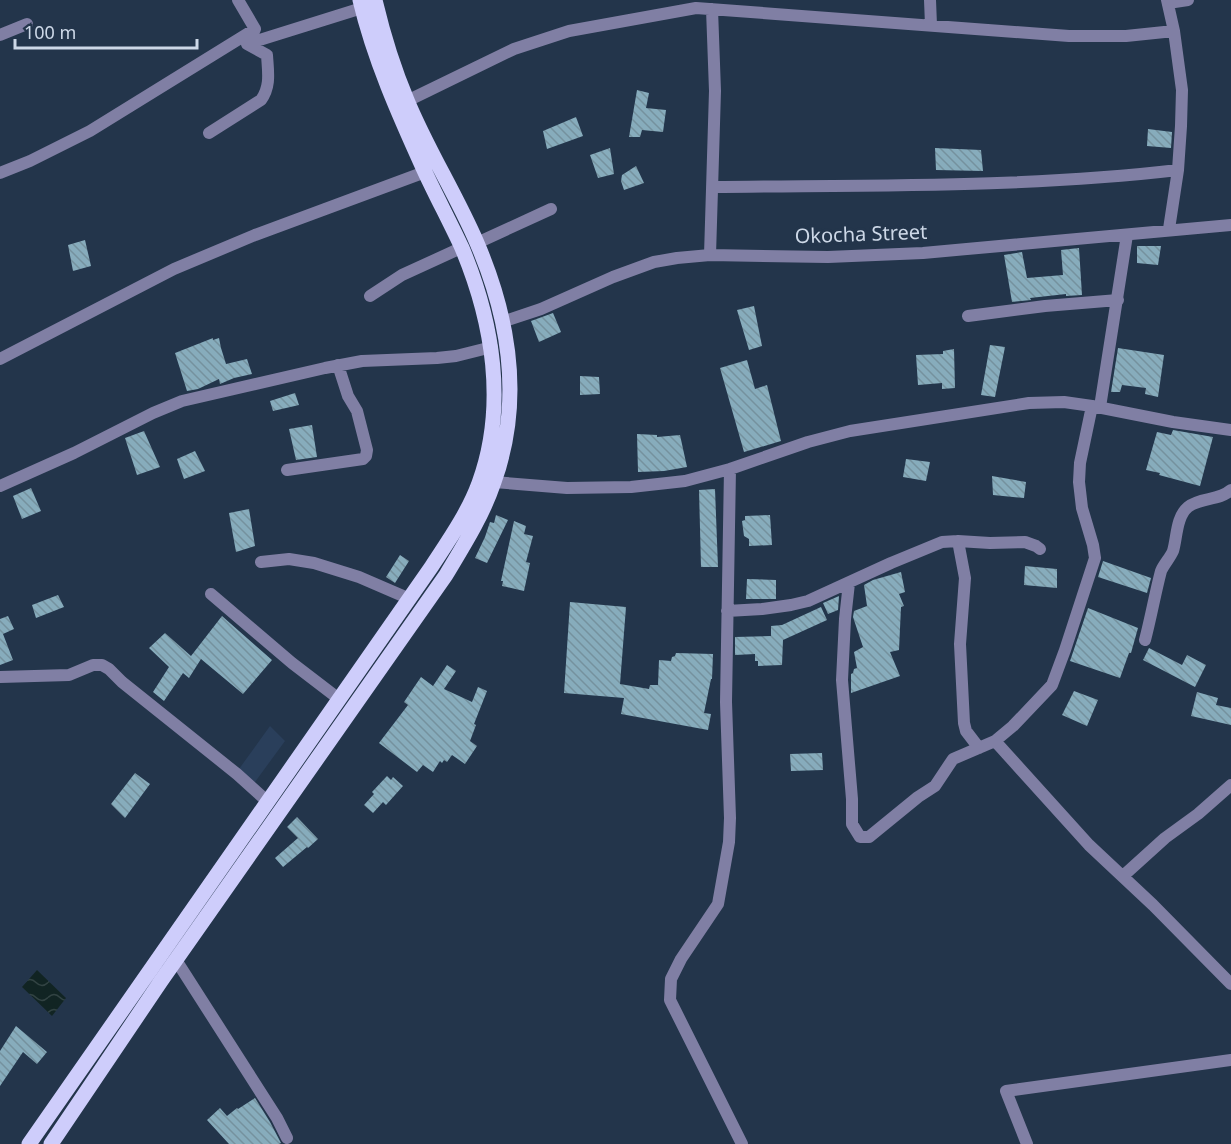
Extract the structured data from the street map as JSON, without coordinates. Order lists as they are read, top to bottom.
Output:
{
  "streets": {
    "street": ["Okocha Street"]
  },
  "scale_bar": "100 m"
}
